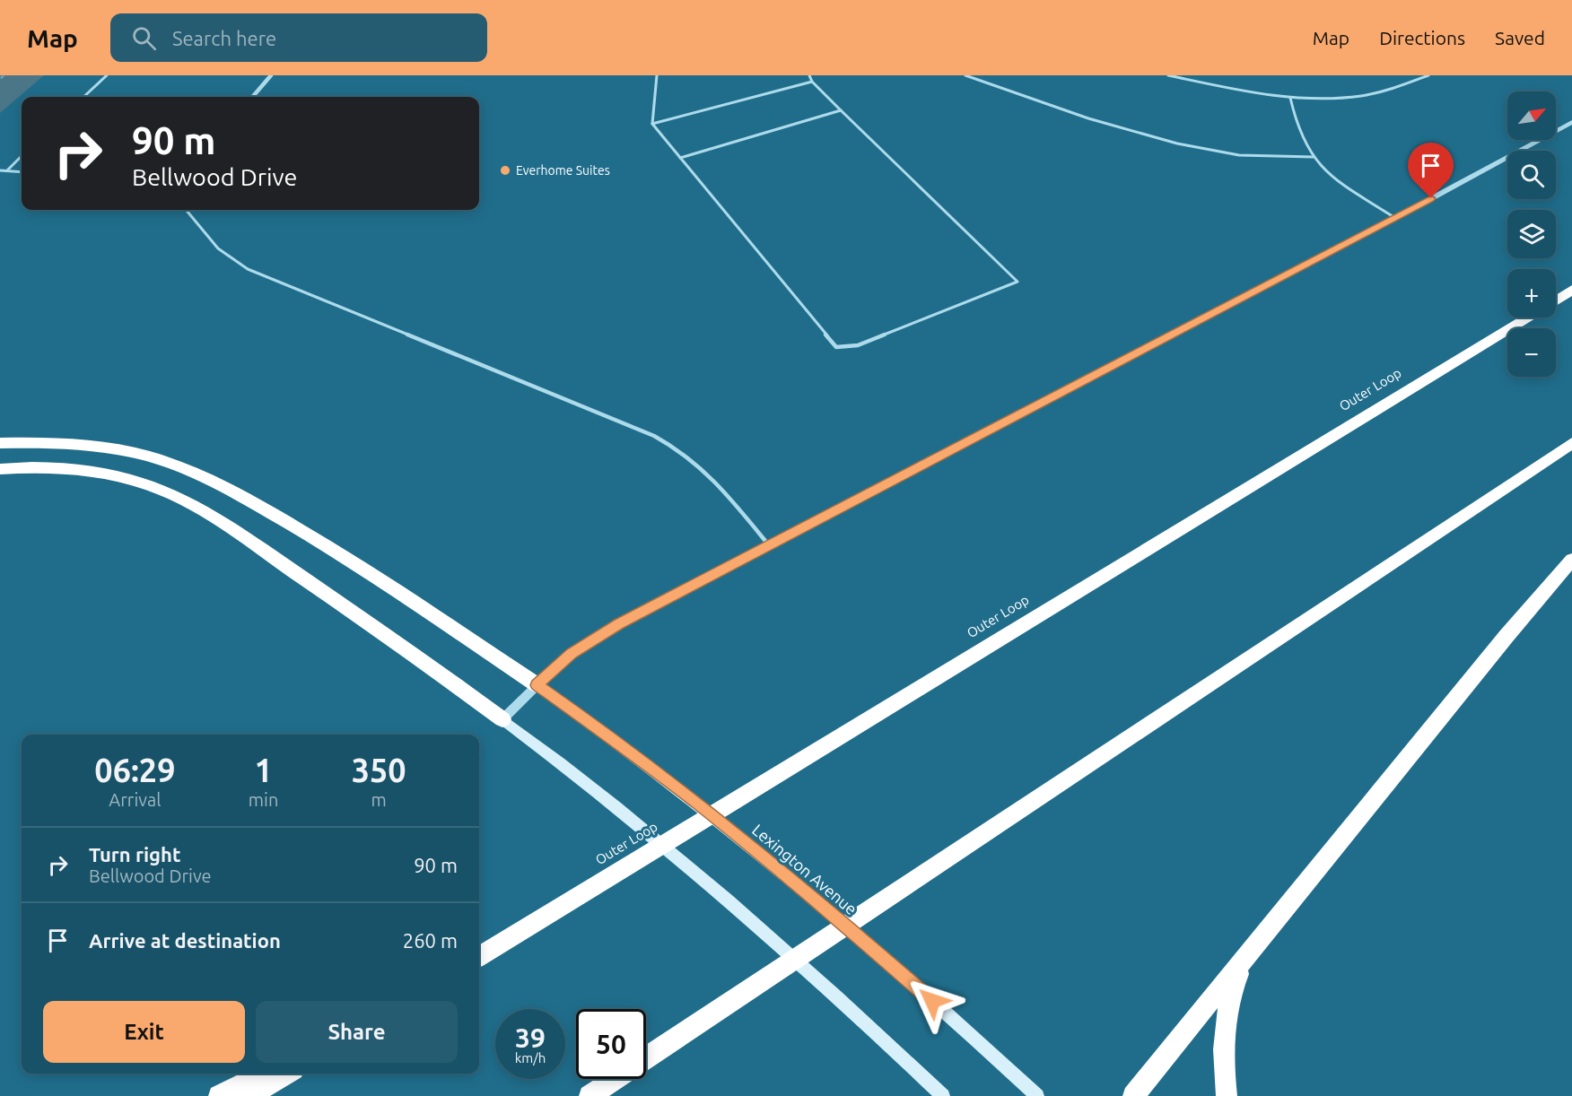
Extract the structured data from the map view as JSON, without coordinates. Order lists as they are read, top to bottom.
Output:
{
  "streets": {
    "highway": ["Outer Loop"],
    "main road": ["Lexington Avenue"]
  },
  "places": ["Everhome Suites"],
  "north": "top right",
  "page": {
    "header": "Map",
    "search": "Search here",
    "nav": ["Map", "Directions", "Saved"],
    "map_buttons": ["+", "−"],
    "turn": ["90 m", "Bellwood Drive"],
    "eta": [
      "06:29",
      "Arrival",
      "1",
      "min",
      "350",
      "m"
    ],
    "list": [
      {
        "name": "Turn right",
        "note": "Bellwood Drive",
        "value": "90 m"
      },
      {
        "name": "Arrive at destination",
        "value": "260 m"
      }
    ],
    "buttons": ["Exit", "Share"],
    "speed": "39 km/h",
    "limit": "50"
  }
}
